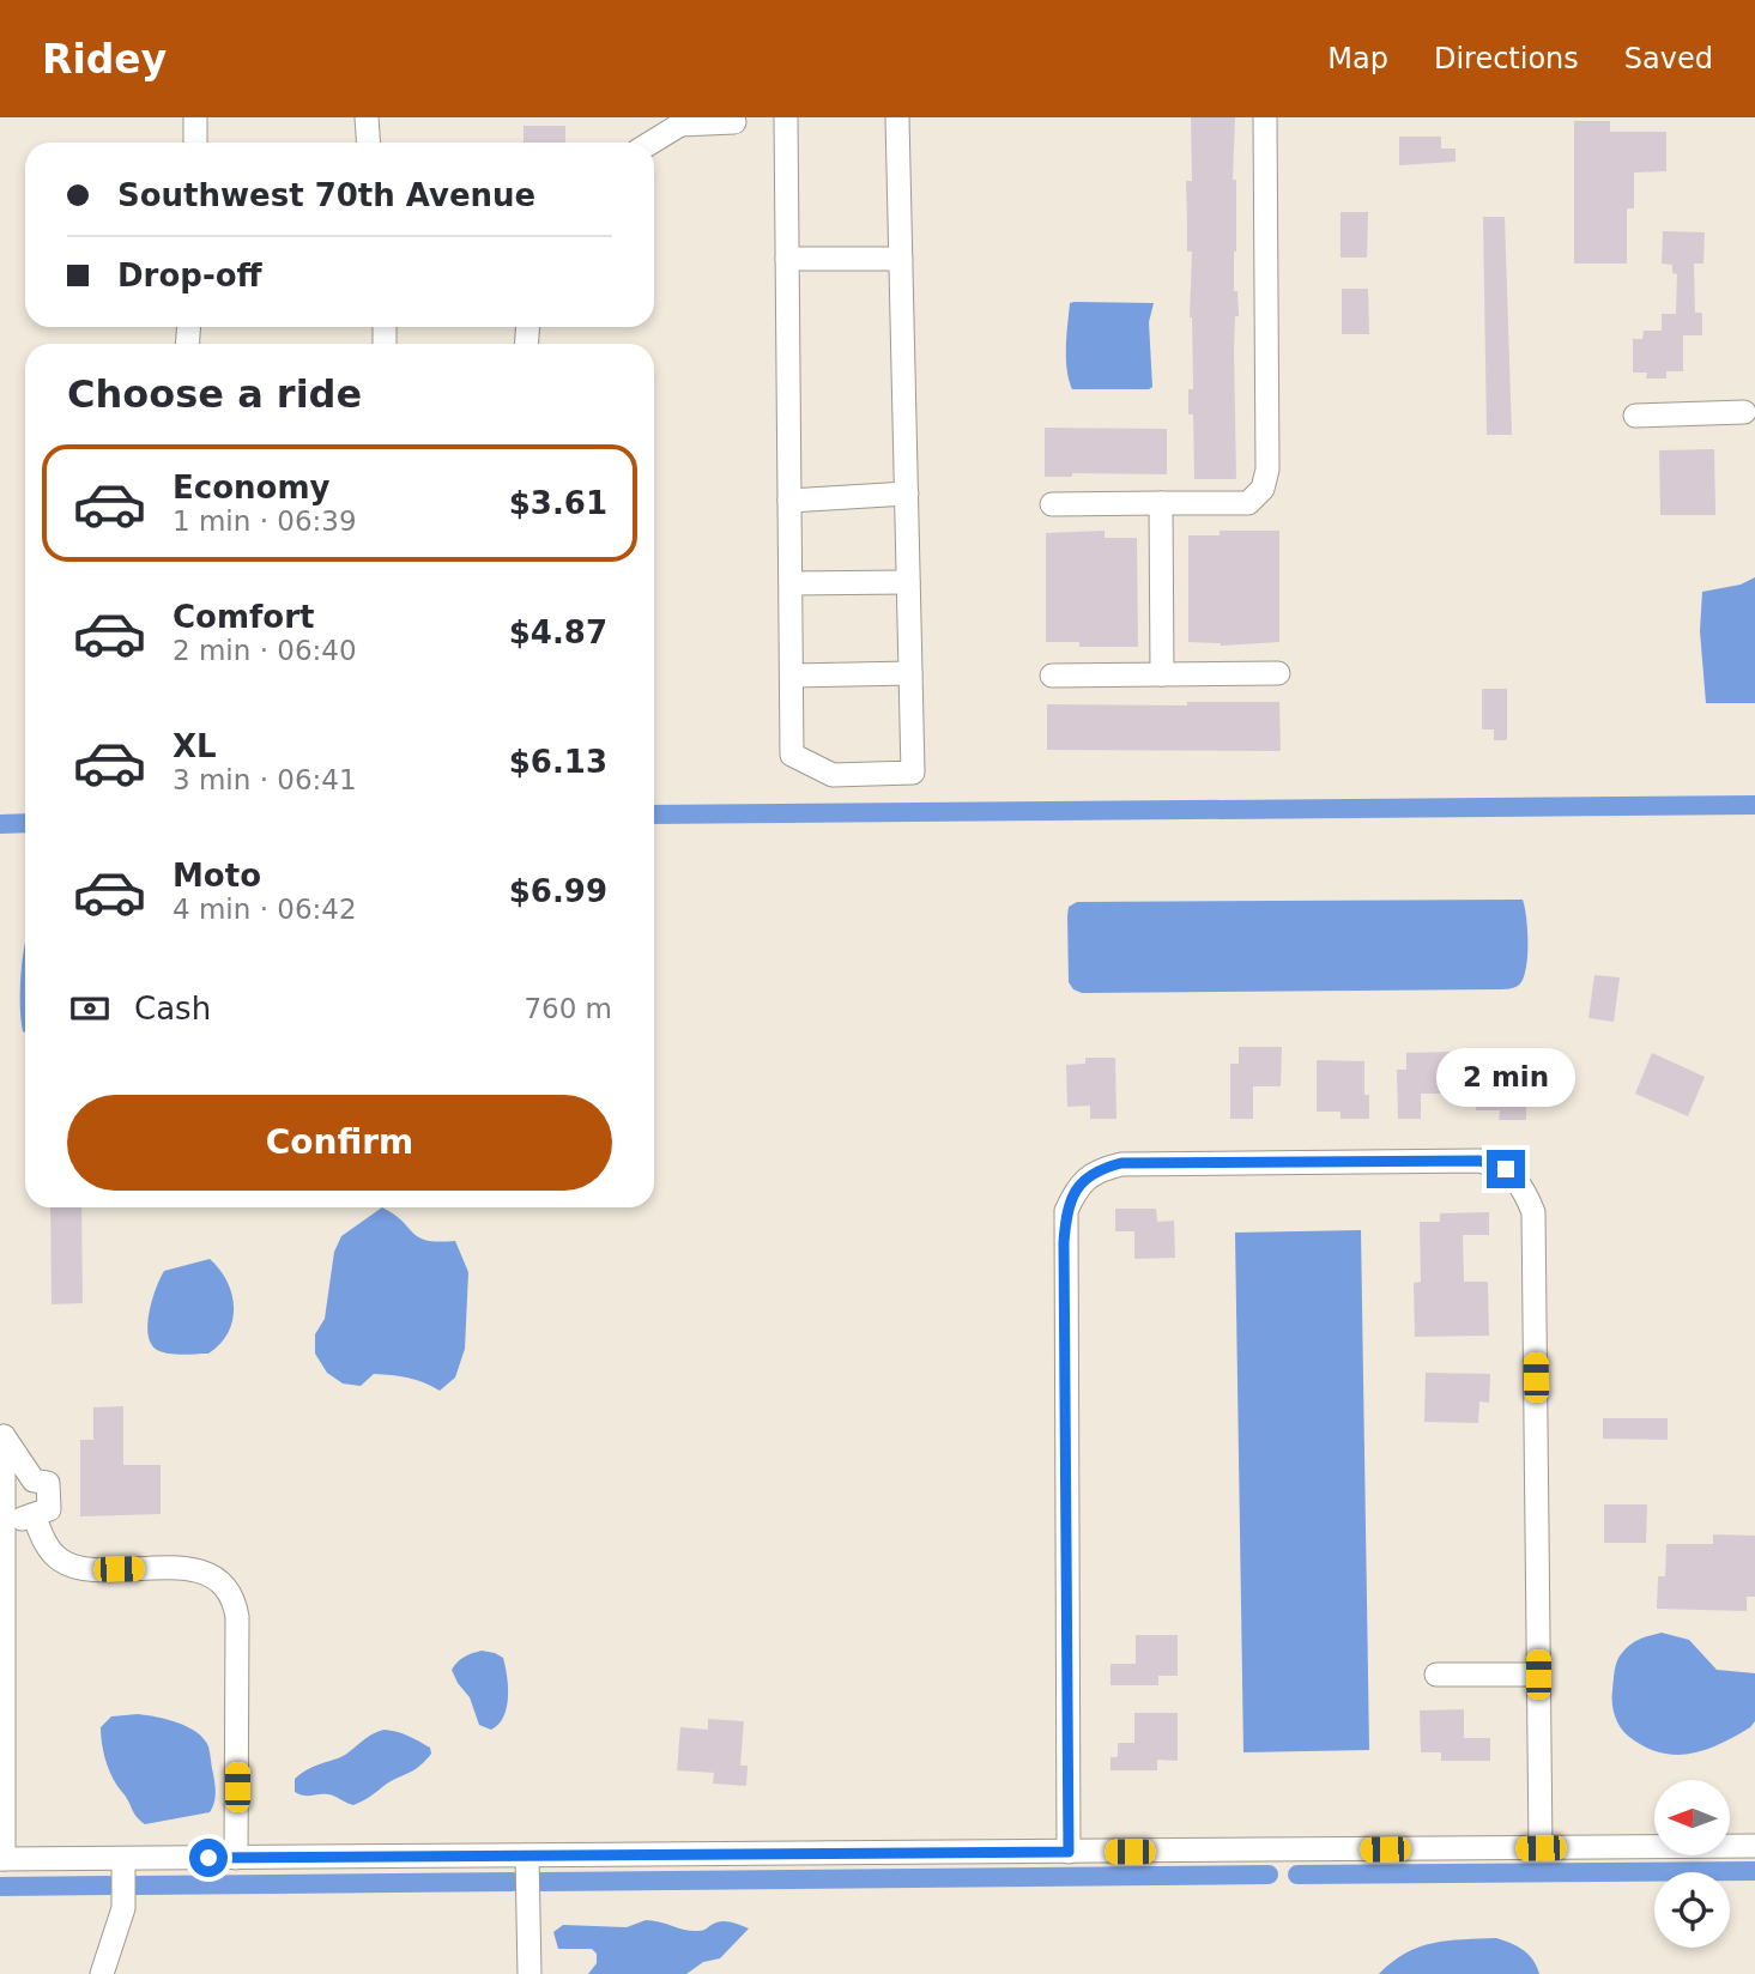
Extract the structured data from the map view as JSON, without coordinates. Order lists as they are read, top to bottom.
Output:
{
  "north": "left",
  "page": {
    "header": "Ridey",
    "nav": ["Map", "Directions", "Saved"],
    "banner": ["Southwest 70th Avenue", "Drop-off"],
    "heading": "Choose a ride",
    "list": [
      {
        "name": "Economy",
        "note": "1 min · 06:39",
        "value": "$3.61"
      },
      {
        "name": "Comfort",
        "note": "2 min · 06:40",
        "value": "$4.87"
      },
      {
        "name": "XL",
        "note": "3 min · 06:41",
        "value": "$6.13"
      },
      {
        "name": "Moto",
        "note": "4 min · 06:42",
        "value": "$6.99"
      }
    ],
    "pay": ["Cash", "760 m"],
    "bubble": "2 min",
    "buttons": "Confirm"
  }
}
